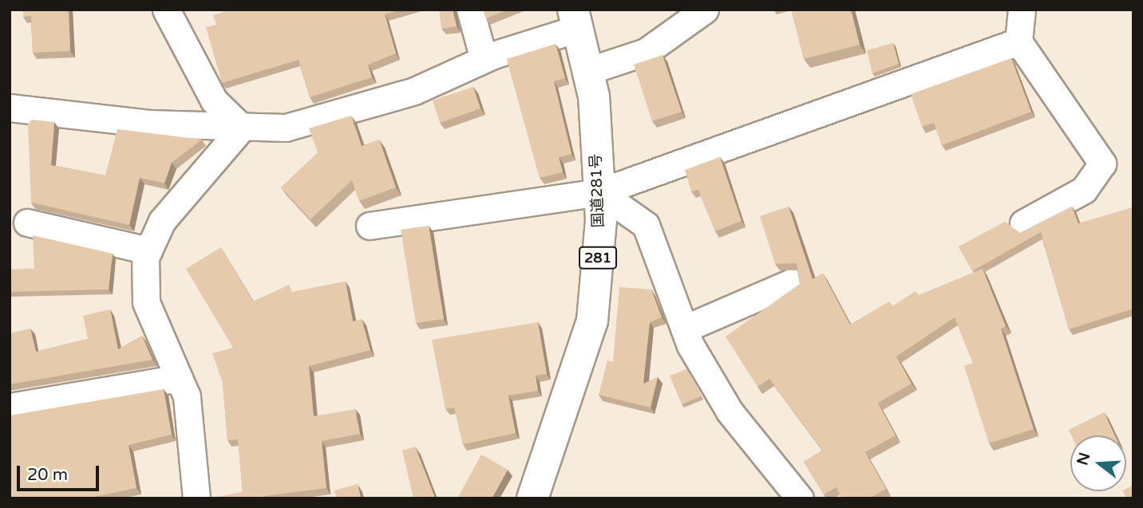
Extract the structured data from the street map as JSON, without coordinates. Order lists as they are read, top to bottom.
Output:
{
  "streets": {
    "highway": ["国道281号", "281"]
  },
  "scale_bar": "20 m",
  "north": "left"
}
